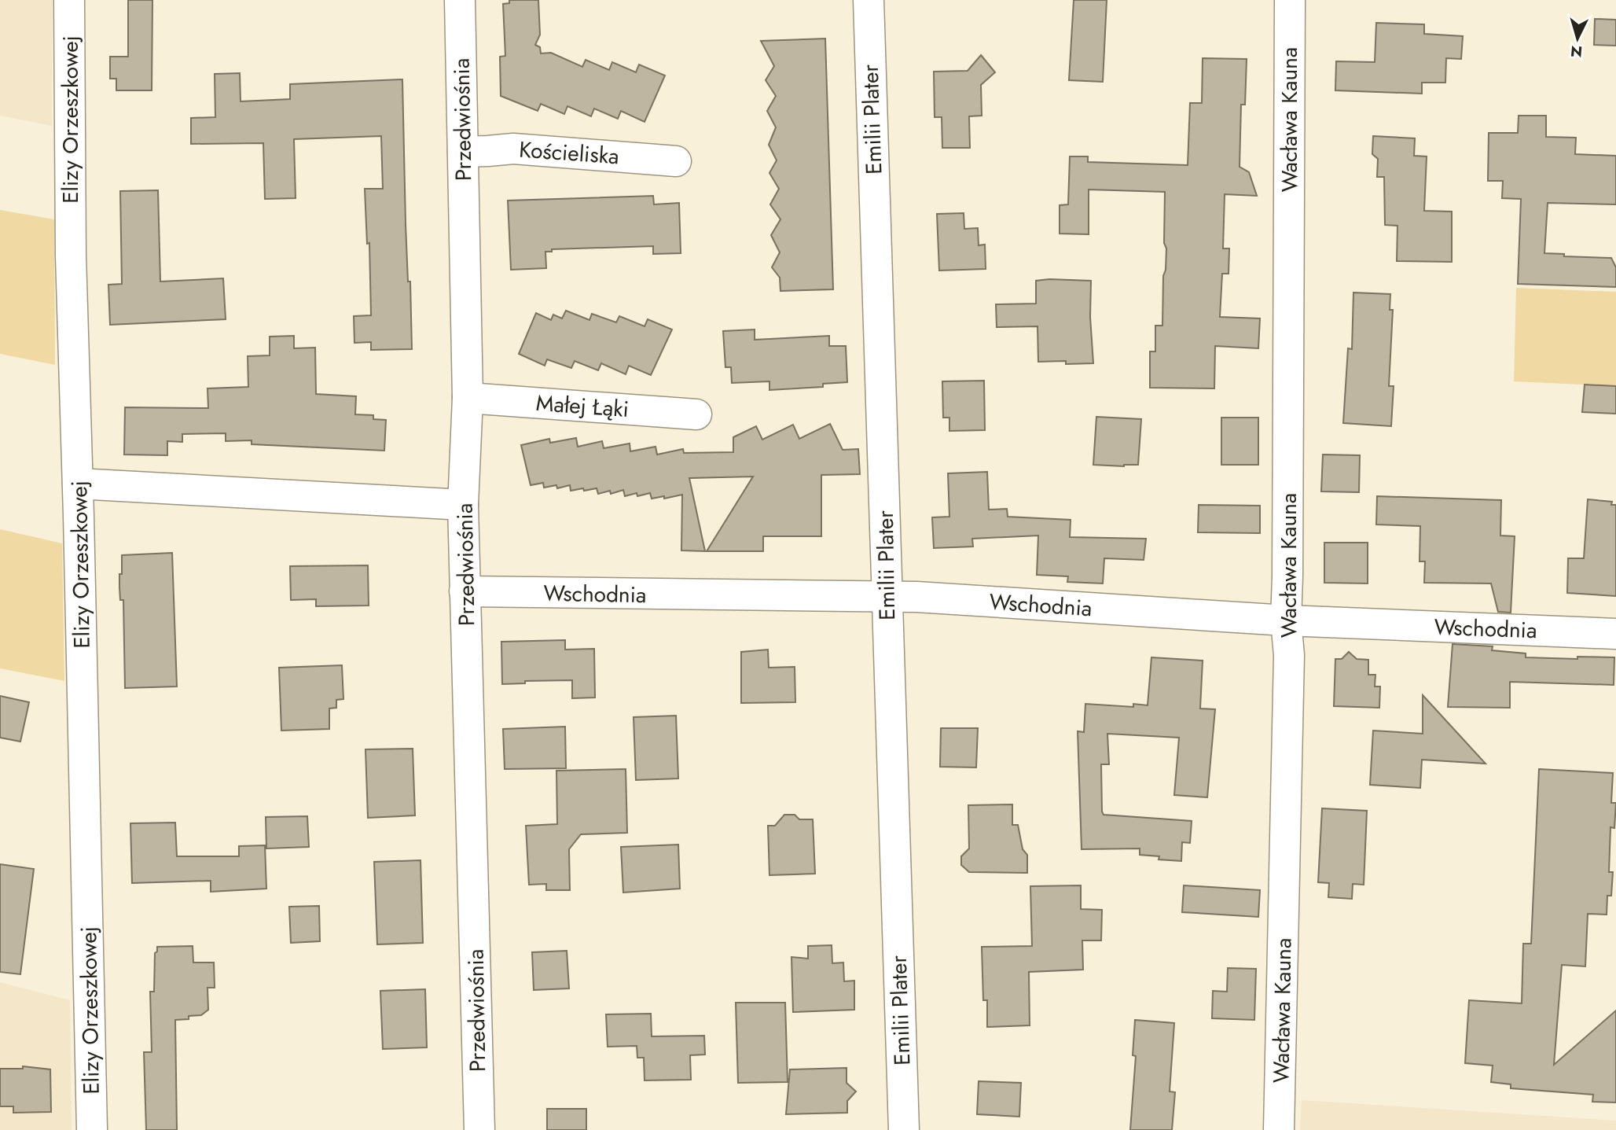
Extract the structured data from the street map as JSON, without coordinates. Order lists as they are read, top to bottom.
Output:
{
  "streets": {
    "street": [
      "Elizy Orzeszkowej",
      "Przedwiośnia",
      "Emilii Plater",
      "Wacława Kauna",
      "Kościeliska",
      "Małej Łąki",
      "Wschodnia"
    ]
  },
  "crossings": [
    ["Przedwiośnia", "Kościeliska"],
    ["Przedwiośnia", "Małej Łąki"],
    ["Przedwiośnia", "Wschodnia"],
    ["Emilii Plater", "Wschodnia"],
    ["Wacława Kauna", "Wschodnia"]
  ],
  "north": "bottom"
}
